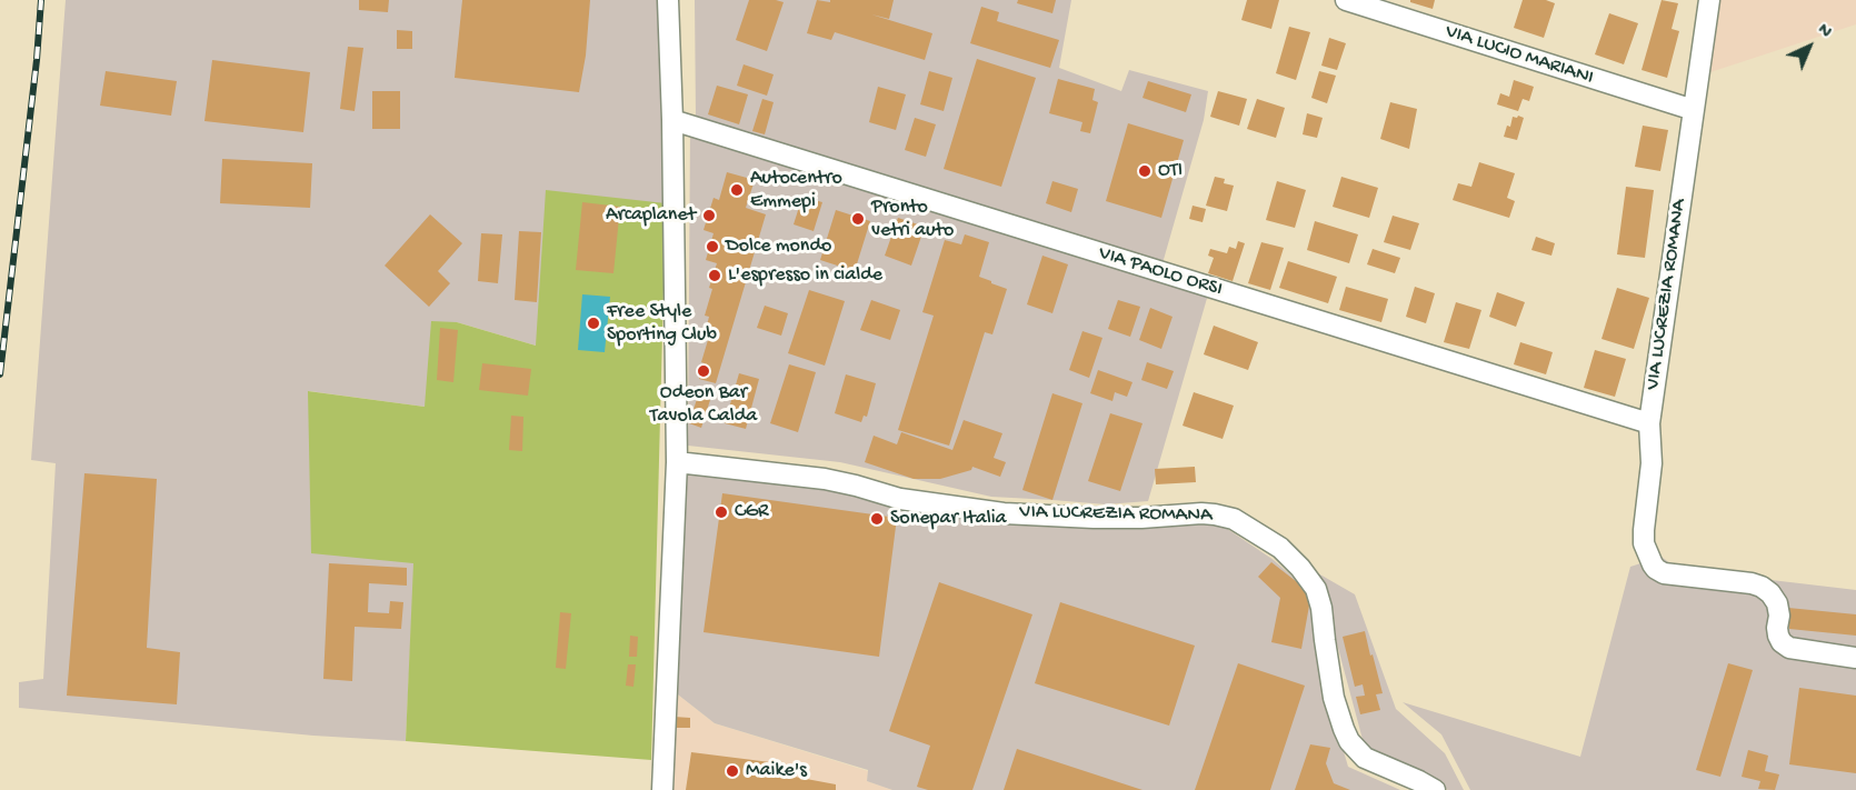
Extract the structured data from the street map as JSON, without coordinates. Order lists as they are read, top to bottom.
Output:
{
  "streets": {
    "street": ["VIA LUCIO MARIANI", "VIA PAOLO ORSI", "VIA LUCREZIA ROMANA"]
  },
  "crossings": [
    ["VIA LUCIO MARIANI", "VIA LUCREZIA ROMANA"],
    ["VIA PAOLO ORSI", "VIA LUCREZIA ROMANA"]
  ],
  "places": [
    "OTI",
    "Autocentro Emmepi",
    "Arcaplanet",
    "Pronto vetri auto",
    "Dolce mondo",
    "L'espresso in cialde",
    "Free Style Sporting Club",
    "Odeon Bar Tavola Calda",
    "CGR",
    "Sonepar Italia",
    "Maike's"
  ],
  "north": "top right"
}
